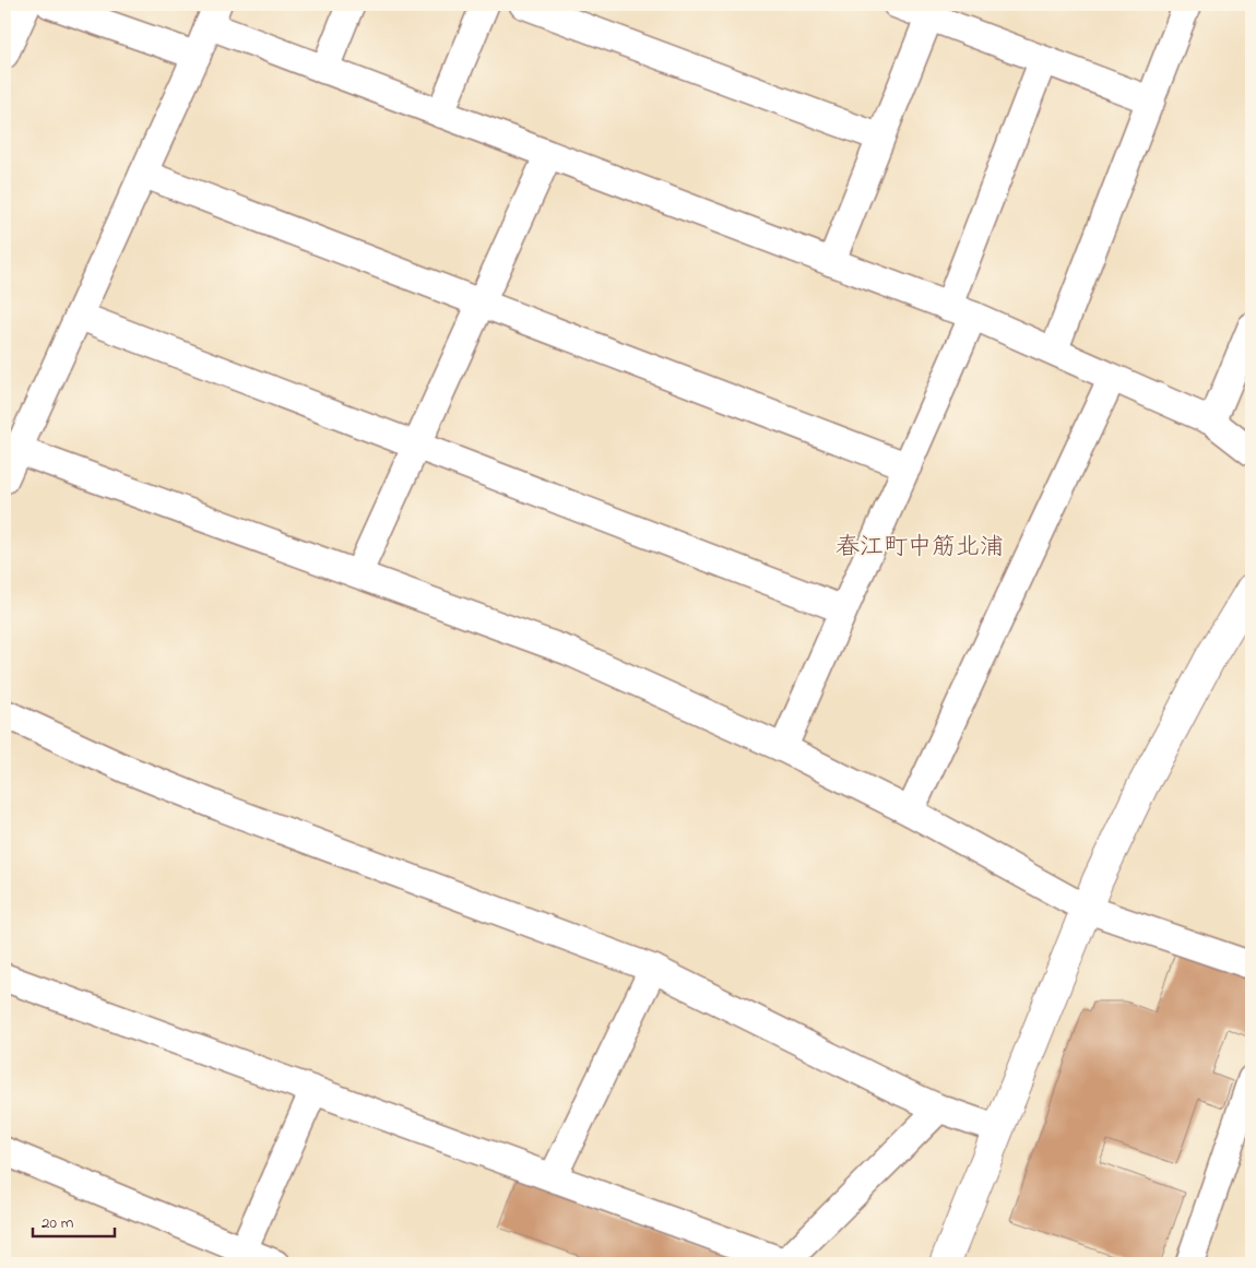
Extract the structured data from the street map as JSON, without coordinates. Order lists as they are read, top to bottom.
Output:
{
  "districts": ["春江町中筋北浦"],
  "scale_bar": "20 m"
}
